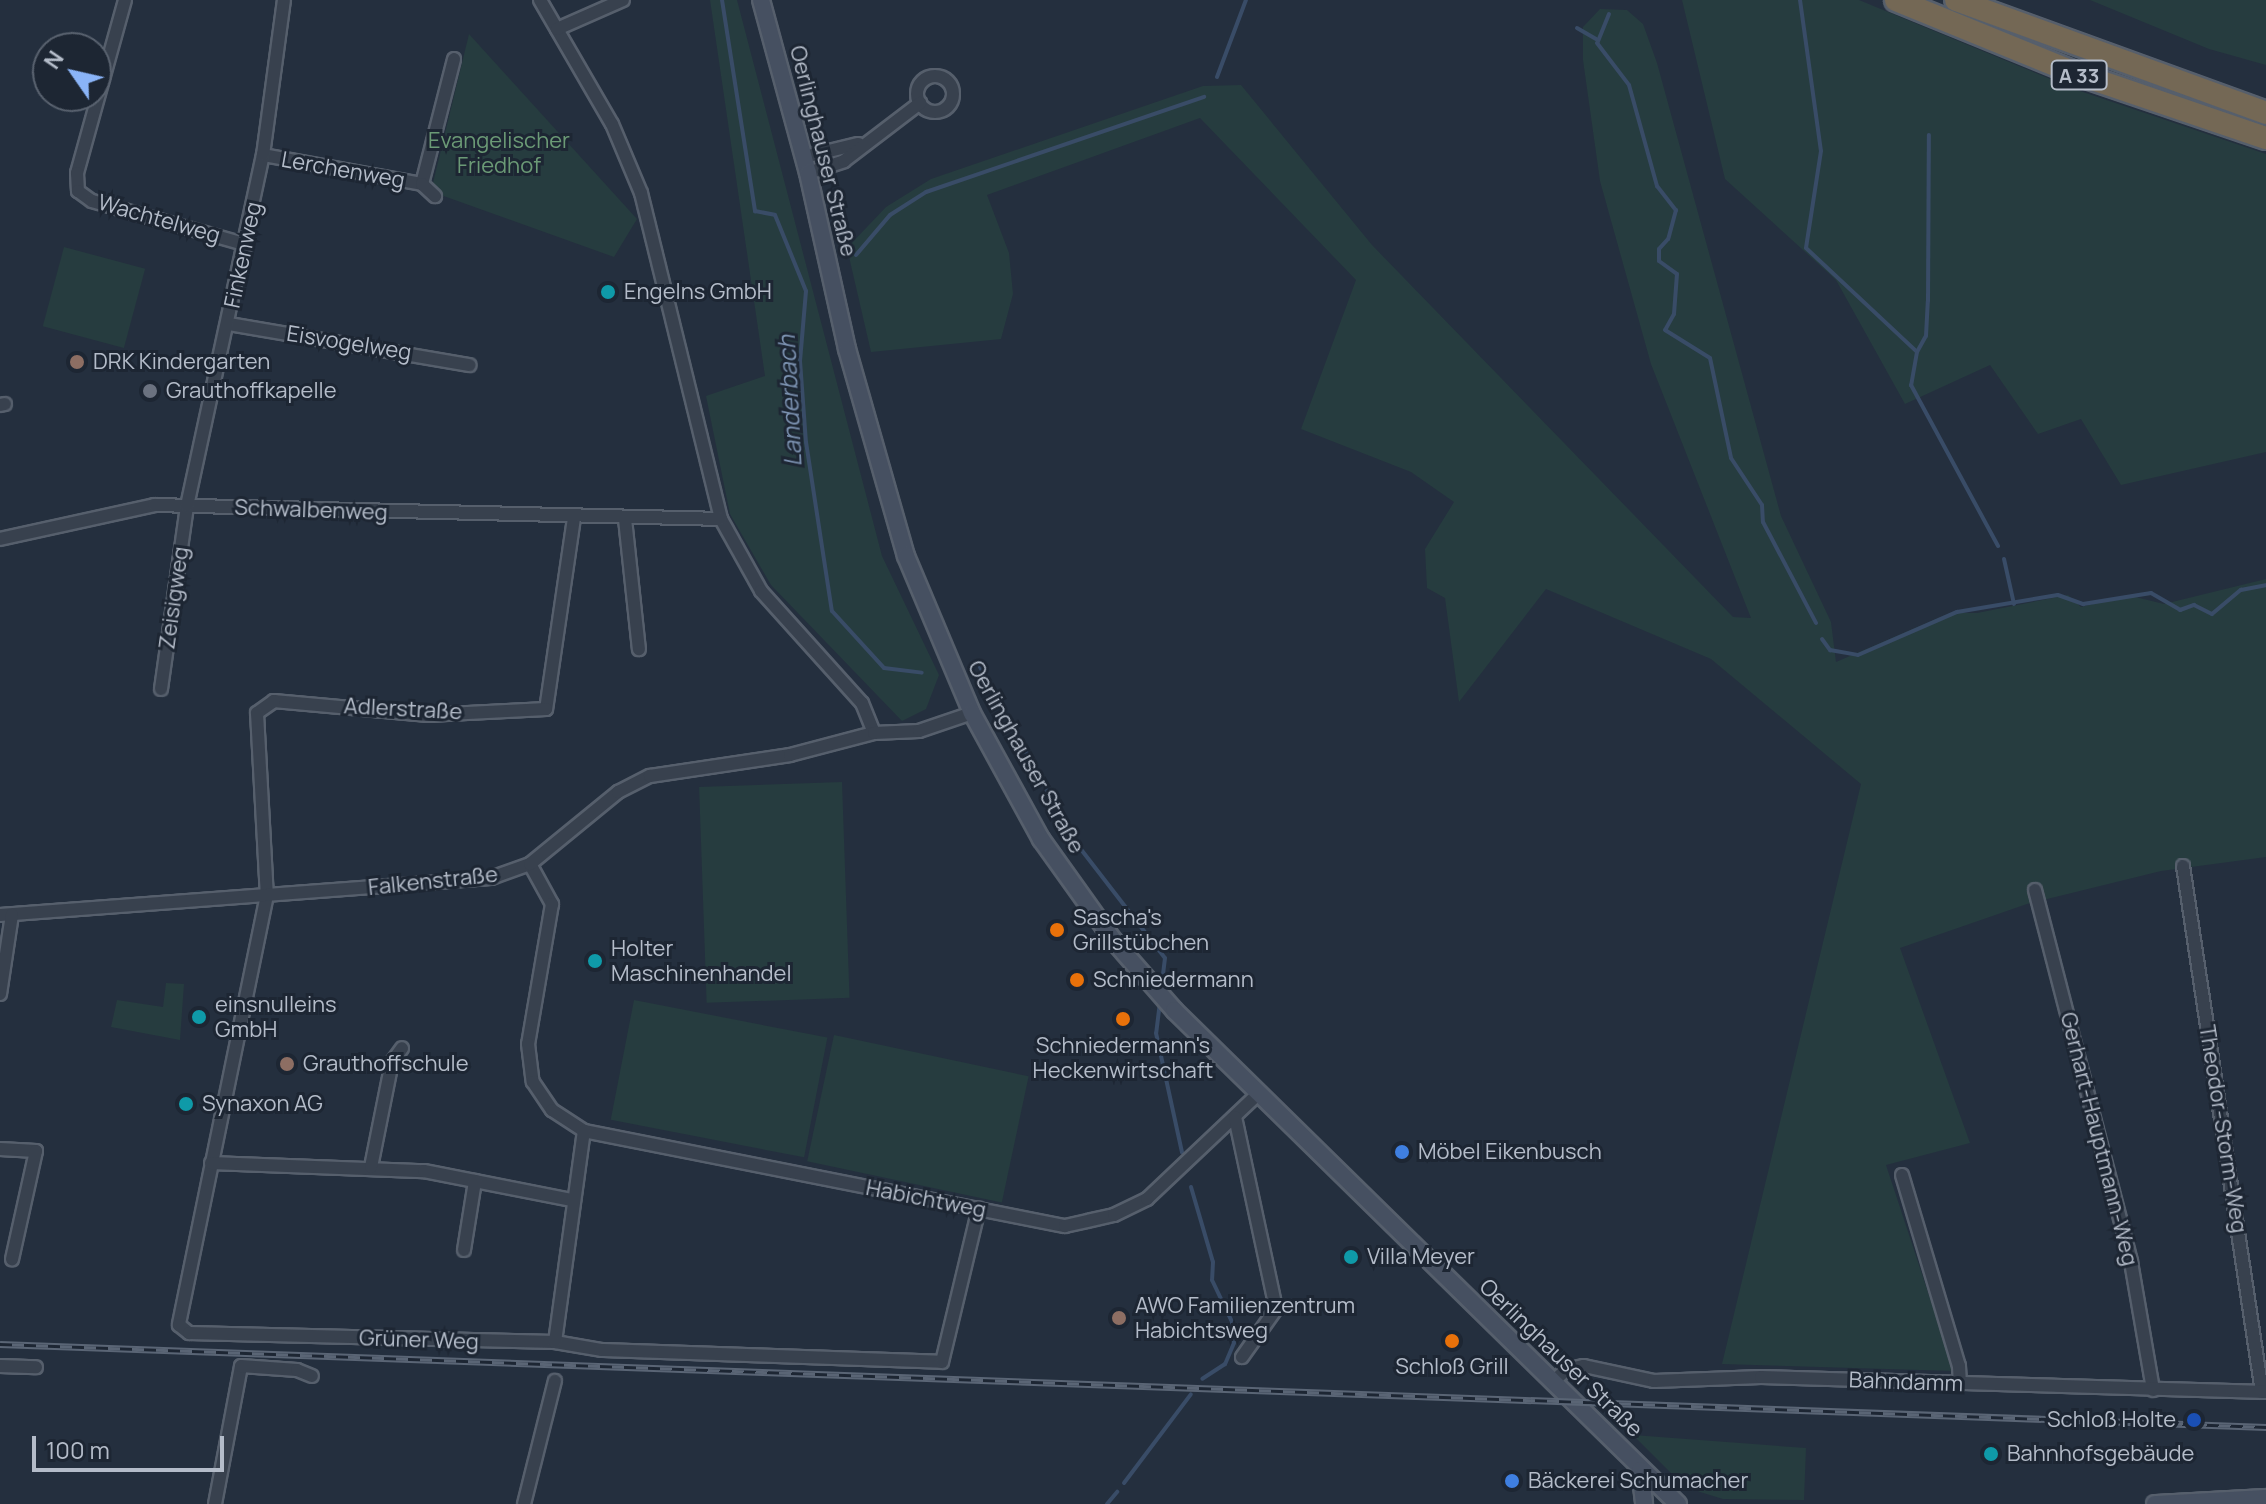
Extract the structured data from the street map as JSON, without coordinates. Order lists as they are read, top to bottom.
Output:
{
  "streets": {
    "highway": ["A 33"],
    "main road": ["Oerlinghauser Straße"],
    "street": [
      "Lerchenweg",
      "Wachtelweg",
      "Finkenweg",
      "Eisvogelweg",
      "Schwalbenweg",
      "Zeisigweg",
      "Adlerstraße",
      "Falkenstraße",
      "Theodor-Storm-Weg",
      "Gerhart-Hauptmann-Weg",
      "Habichtweg",
      "Grüner Weg",
      "Bahndamm"
    ]
  },
  "crossings": [
    ["Oerlinghauser Straße", "Falkenstraße"],
    ["Oerlinghauser Straße", "Habichtweg"],
    ["Oerlinghauser Straße", "Bahndamm"],
    ["Lerchenweg", "Finkenweg"],
    ["Wachtelweg", "Finkenweg"],
    ["Finkenweg", "Eisvogelweg"],
    ["Finkenweg", "Schwalbenweg"],
    ["Finkenweg", "Zeisigweg"],
    ["Schwalbenweg", "Zeisigweg"],
    ["Schwalbenweg", "Adlerstraße"],
    ["Adlerstraße", "Falkenstraße"],
    ["Adlerstraße", "Grüner Weg"],
    ["Falkenstraße", "Habichtweg"],
    ["Falkenstraße", "Grüner Weg"],
    ["Theodor-Storm-Weg", "Bahndamm"],
    ["Gerhart-Hauptmann-Weg", "Bahndamm"],
    ["Habichtweg", "Grüner Weg"]
  ],
  "water": ["Landerbach"],
  "parks": ["Evangelischer Friedhof"],
  "places": [
    "Engelns GmbH",
    "DRK Kindergarten",
    "Grauthoffkapelle",
    "Sascha's Grillstübchen",
    "Holter Maschinenhandel",
    "Schniedermann",
    "einsnulleins GmbH",
    "Schniedermann's Heckenwirtschaft",
    "Grauthoffschule",
    "Synaxon AG",
    "Möbel Eikenbusch",
    "Villa Meyer",
    "AWO Familienzentrum Habichtsweg",
    "Schloß Grill",
    "Schloß Holte",
    "Bahnhofsgebäude",
    "Bäckerei Schumacher"
  ],
  "scale_bar": "100 m",
  "north": "top left"
}
